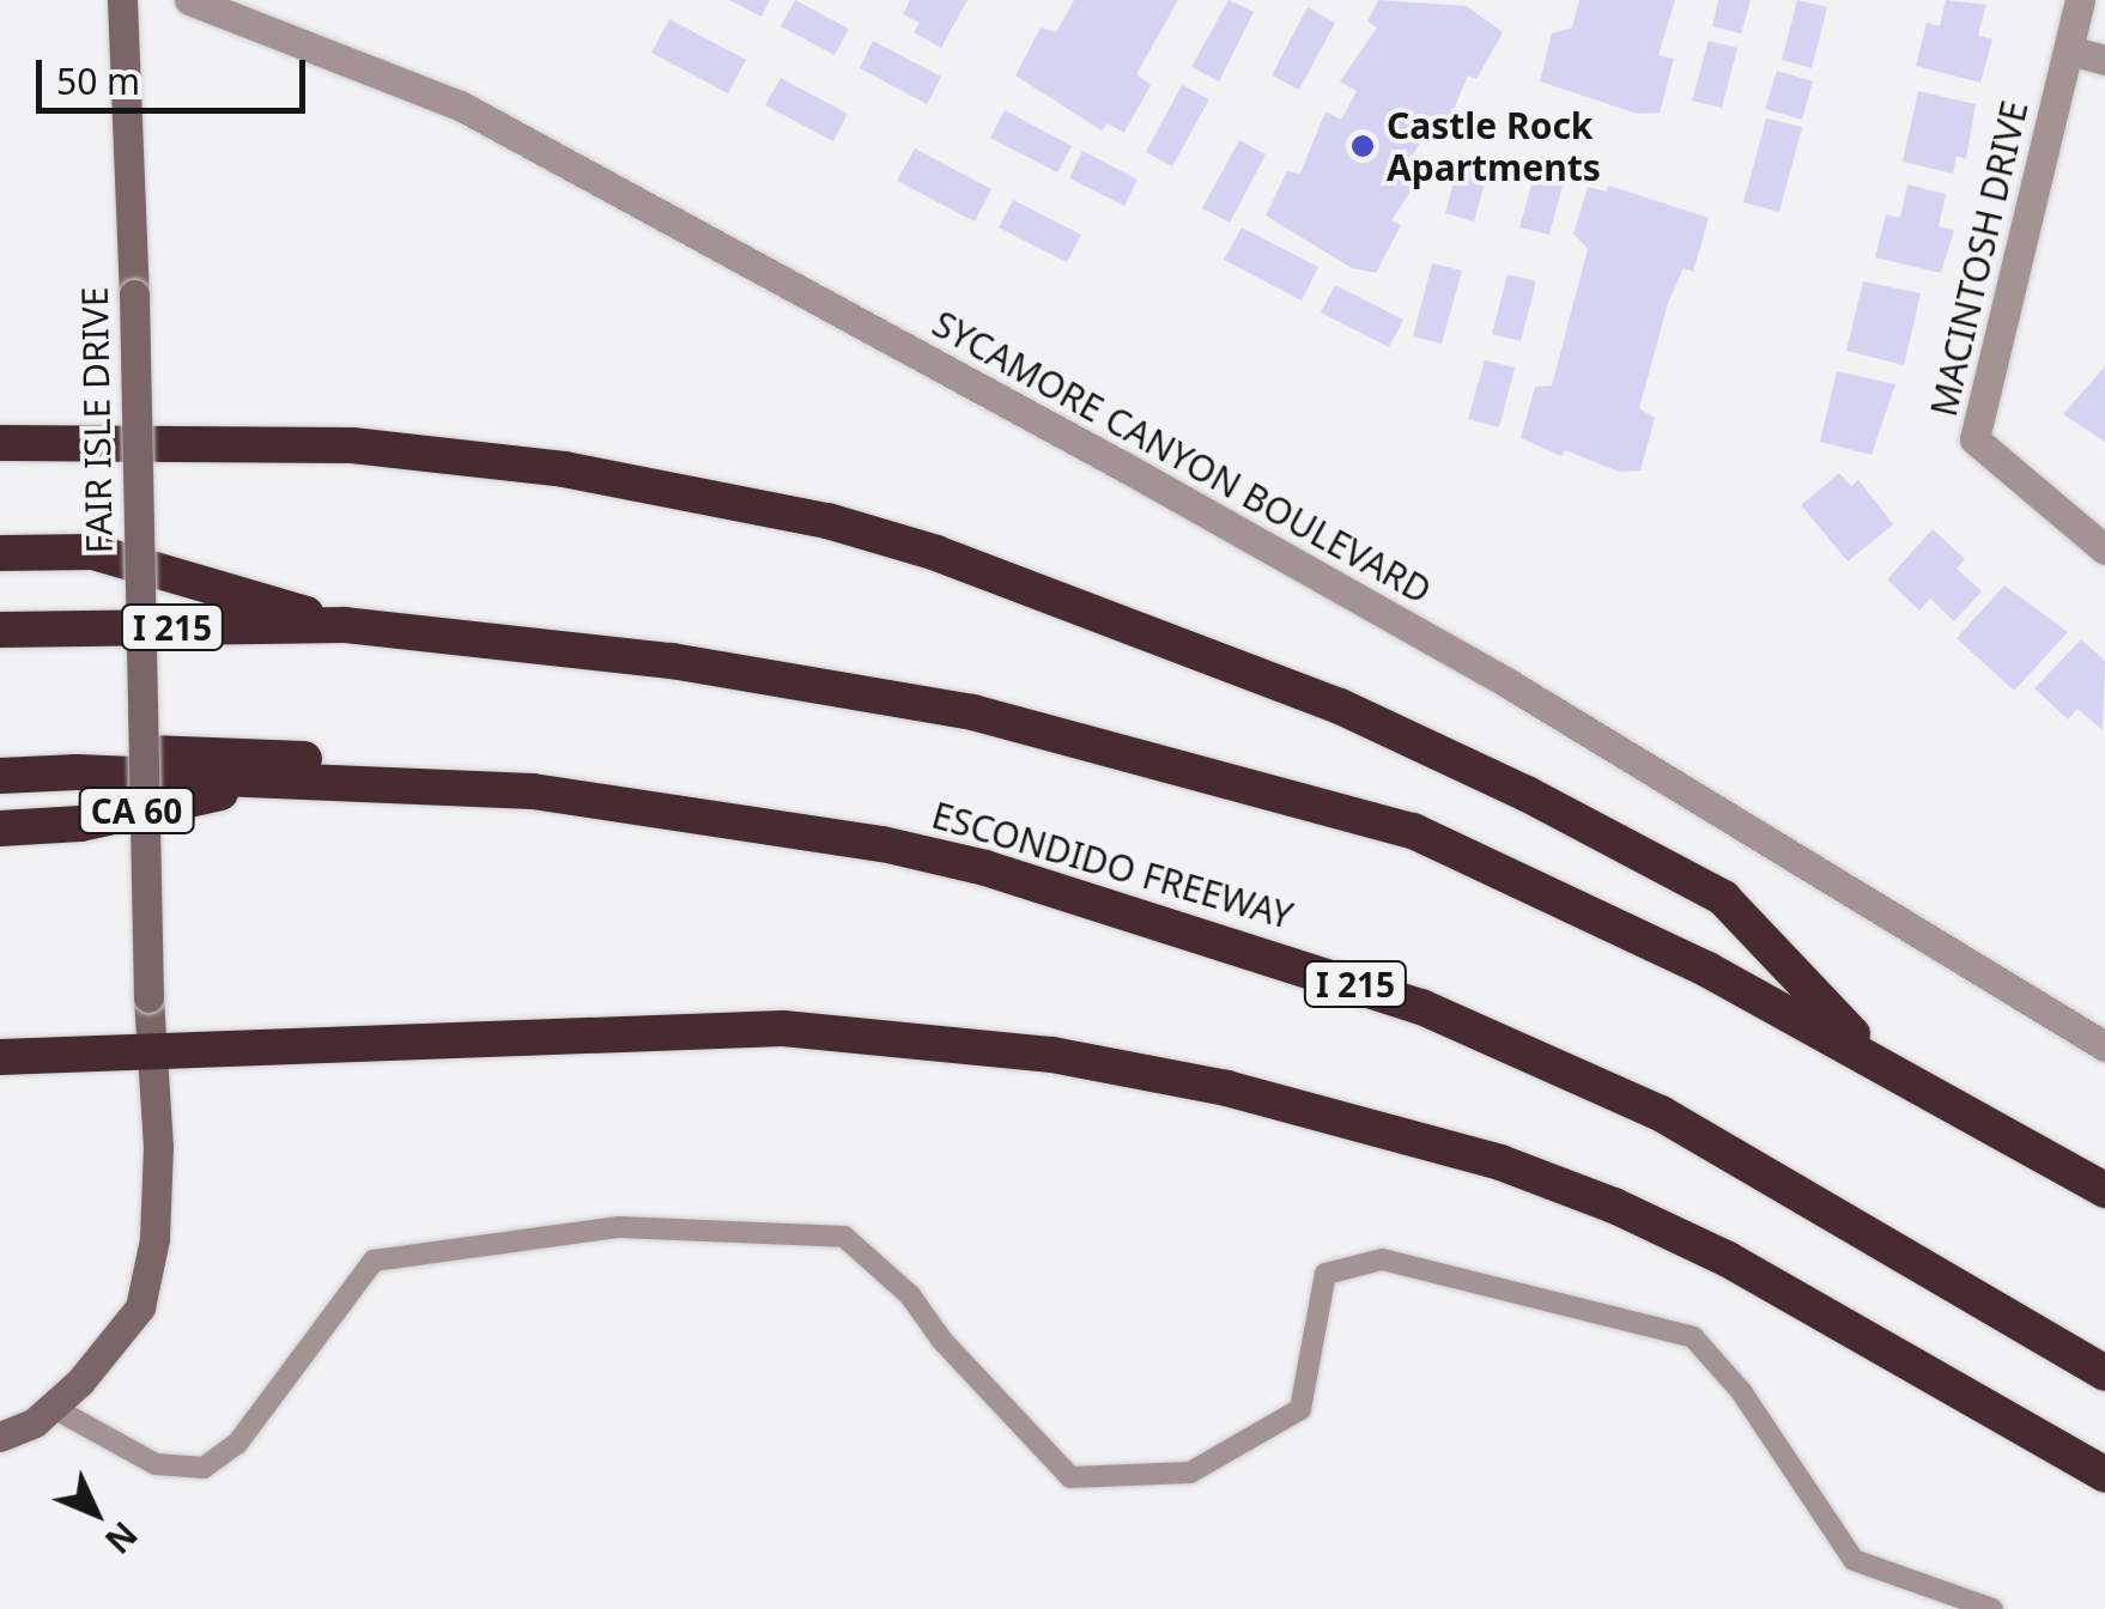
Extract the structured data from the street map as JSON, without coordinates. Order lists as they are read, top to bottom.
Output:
{
  "streets": {
    "highway": ["I 215", "CA 60", "ESCONDIDO FREEWAY"],
    "main road": ["FAIR ISLE DRIVE"],
    "street": ["MACINTOSH DRIVE", "SYCAMORE CANYON BOULEVARD"]
  },
  "crossings": [
    ["CA 60", "ESCONDIDO FREEWAY"]
  ],
  "places": ["Castle Rock Apartments"],
  "scale_bar": "50 m",
  "north": "bottom right"
}
